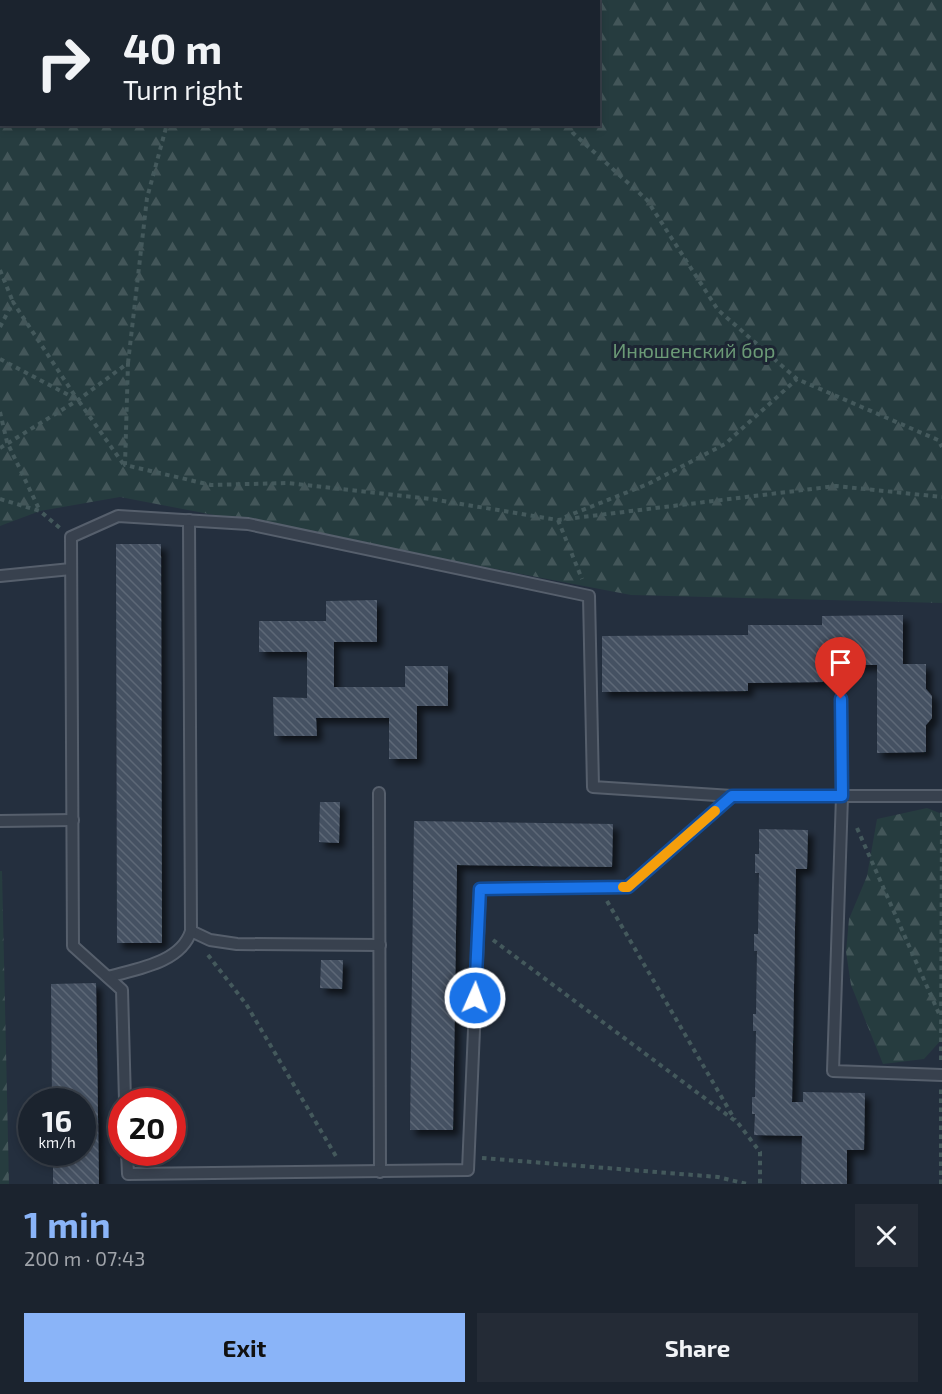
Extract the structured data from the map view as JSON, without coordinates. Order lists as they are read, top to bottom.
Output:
{
  "parks": ["Инюшенский бор"],
  "page": {
    "turn": ["40 m", "Turn right"],
    "speed": "16 km/h",
    "limit": "20",
    "heading": ["1 min", "200 m · 07:43"],
    "buttons": ["Exit", "Share"]
  }
}
